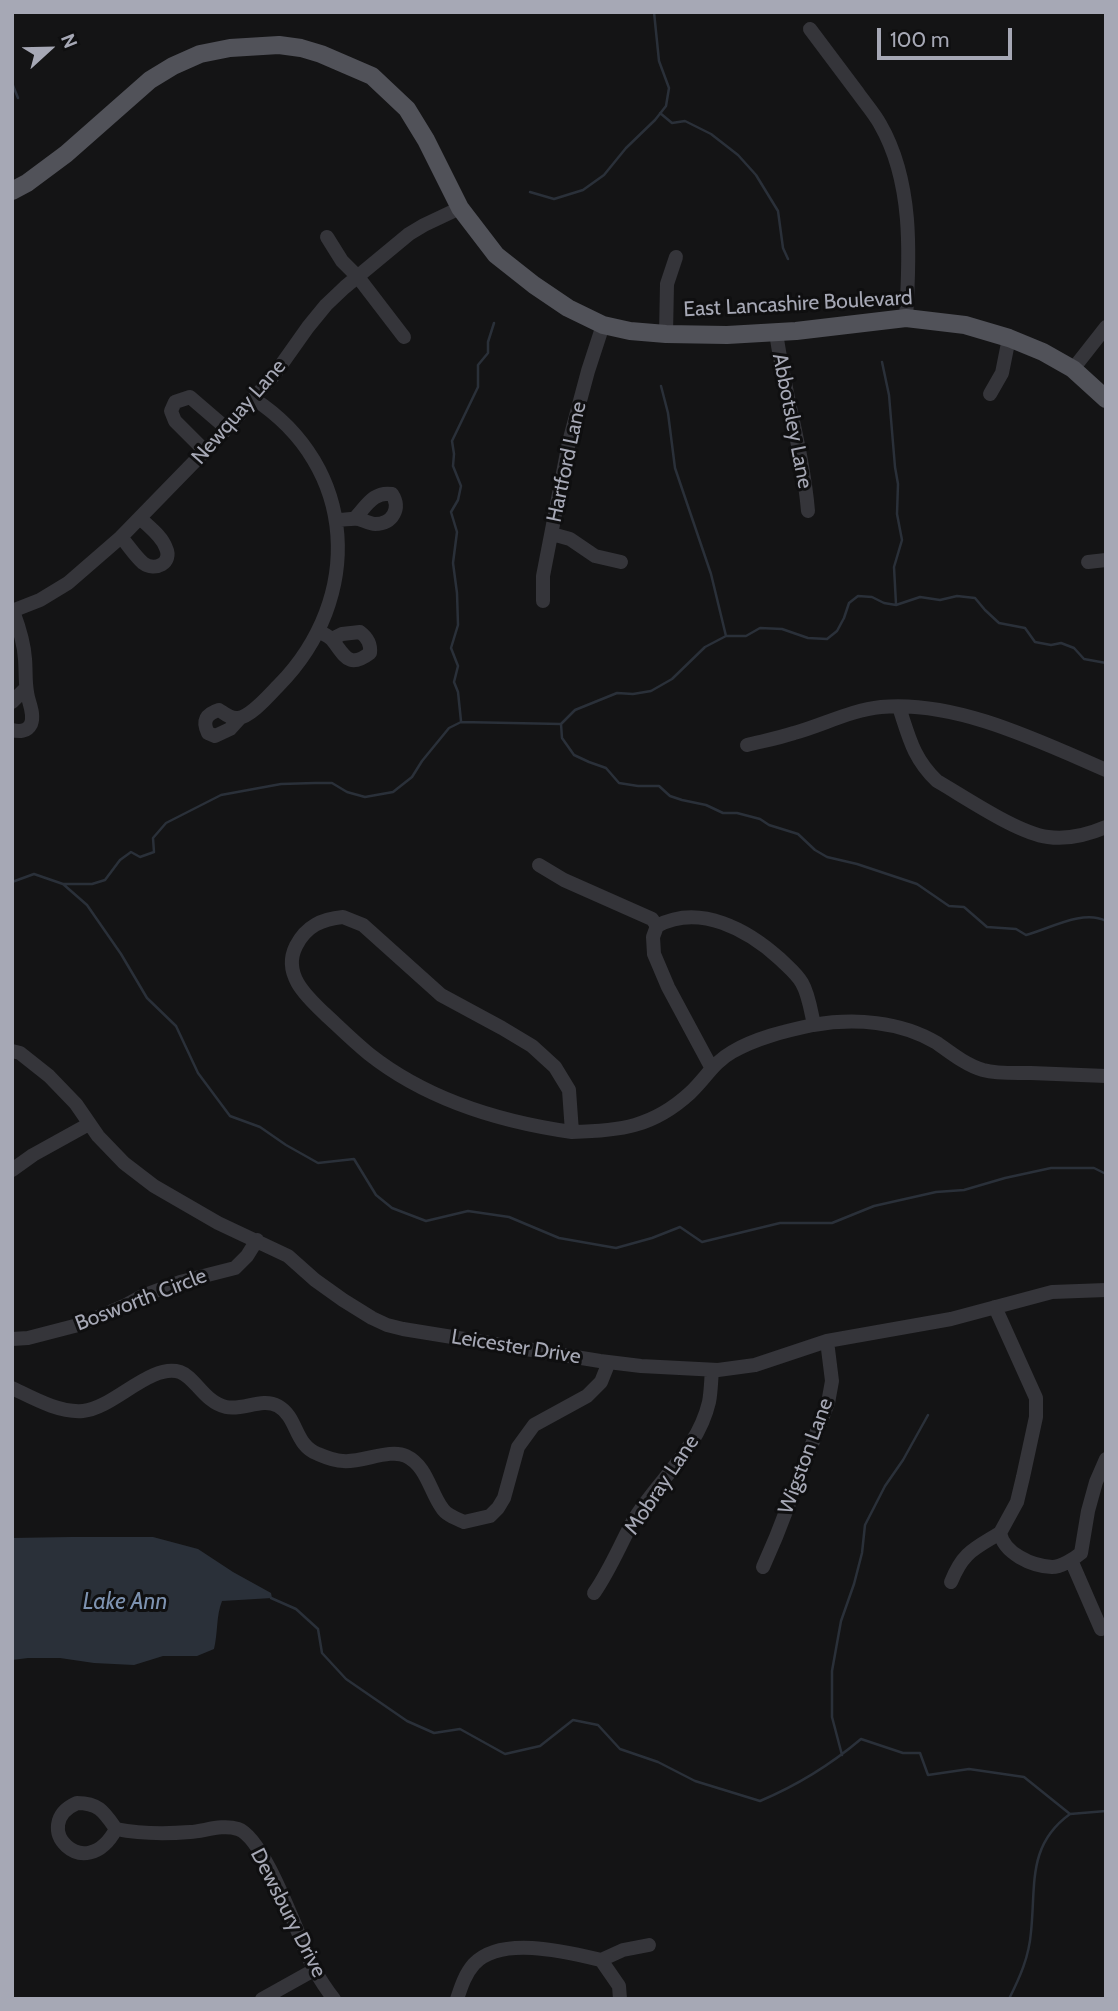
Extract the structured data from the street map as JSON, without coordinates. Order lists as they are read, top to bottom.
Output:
{
  "streets": {
    "main road": ["East Lancashire Boulevard"],
    "street": [
      "Newquay Lane",
      "Abbotsley Lane",
      "Hartford Lane",
      "Bosworth Circle",
      "Leicester Drive",
      "Wigston Lane",
      "Mobray Lane",
      "Dewsbury Drive"
    ]
  },
  "crossings": [
    ["East Lancashire Boulevard", "Newquay Lane"],
    ["East Lancashire Boulevard", "Abbotsley Lane"],
    ["East Lancashire Boulevard", "Hartford Lane"],
    ["Bosworth Circle", "Leicester Drive"],
    ["Leicester Drive", "Wigston Lane"],
    ["Leicester Drive", "Mobray Lane"]
  ],
  "water": ["Lake Ann"],
  "scale_bar": "100 m",
  "north": "right"
}
